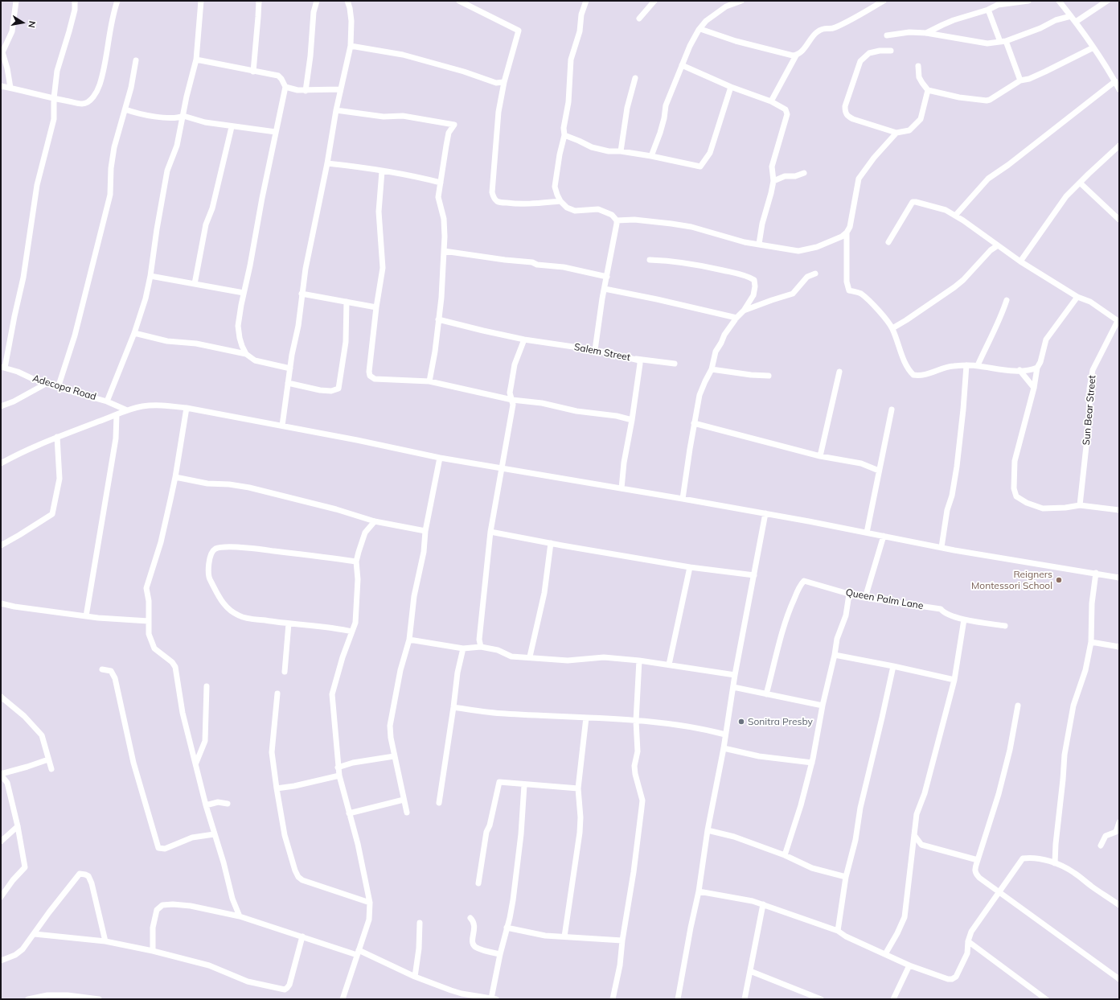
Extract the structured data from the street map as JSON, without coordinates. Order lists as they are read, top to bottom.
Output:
{
  "streets": {
    "street": [
      "Salem Street",
      "Adecopa Road",
      "Sun Bear Street",
      "Queen Palm Lane"
    ]
  },
  "places": ["Reigners Montessori School", "Sonitra Presby"],
  "north": "right"
}
